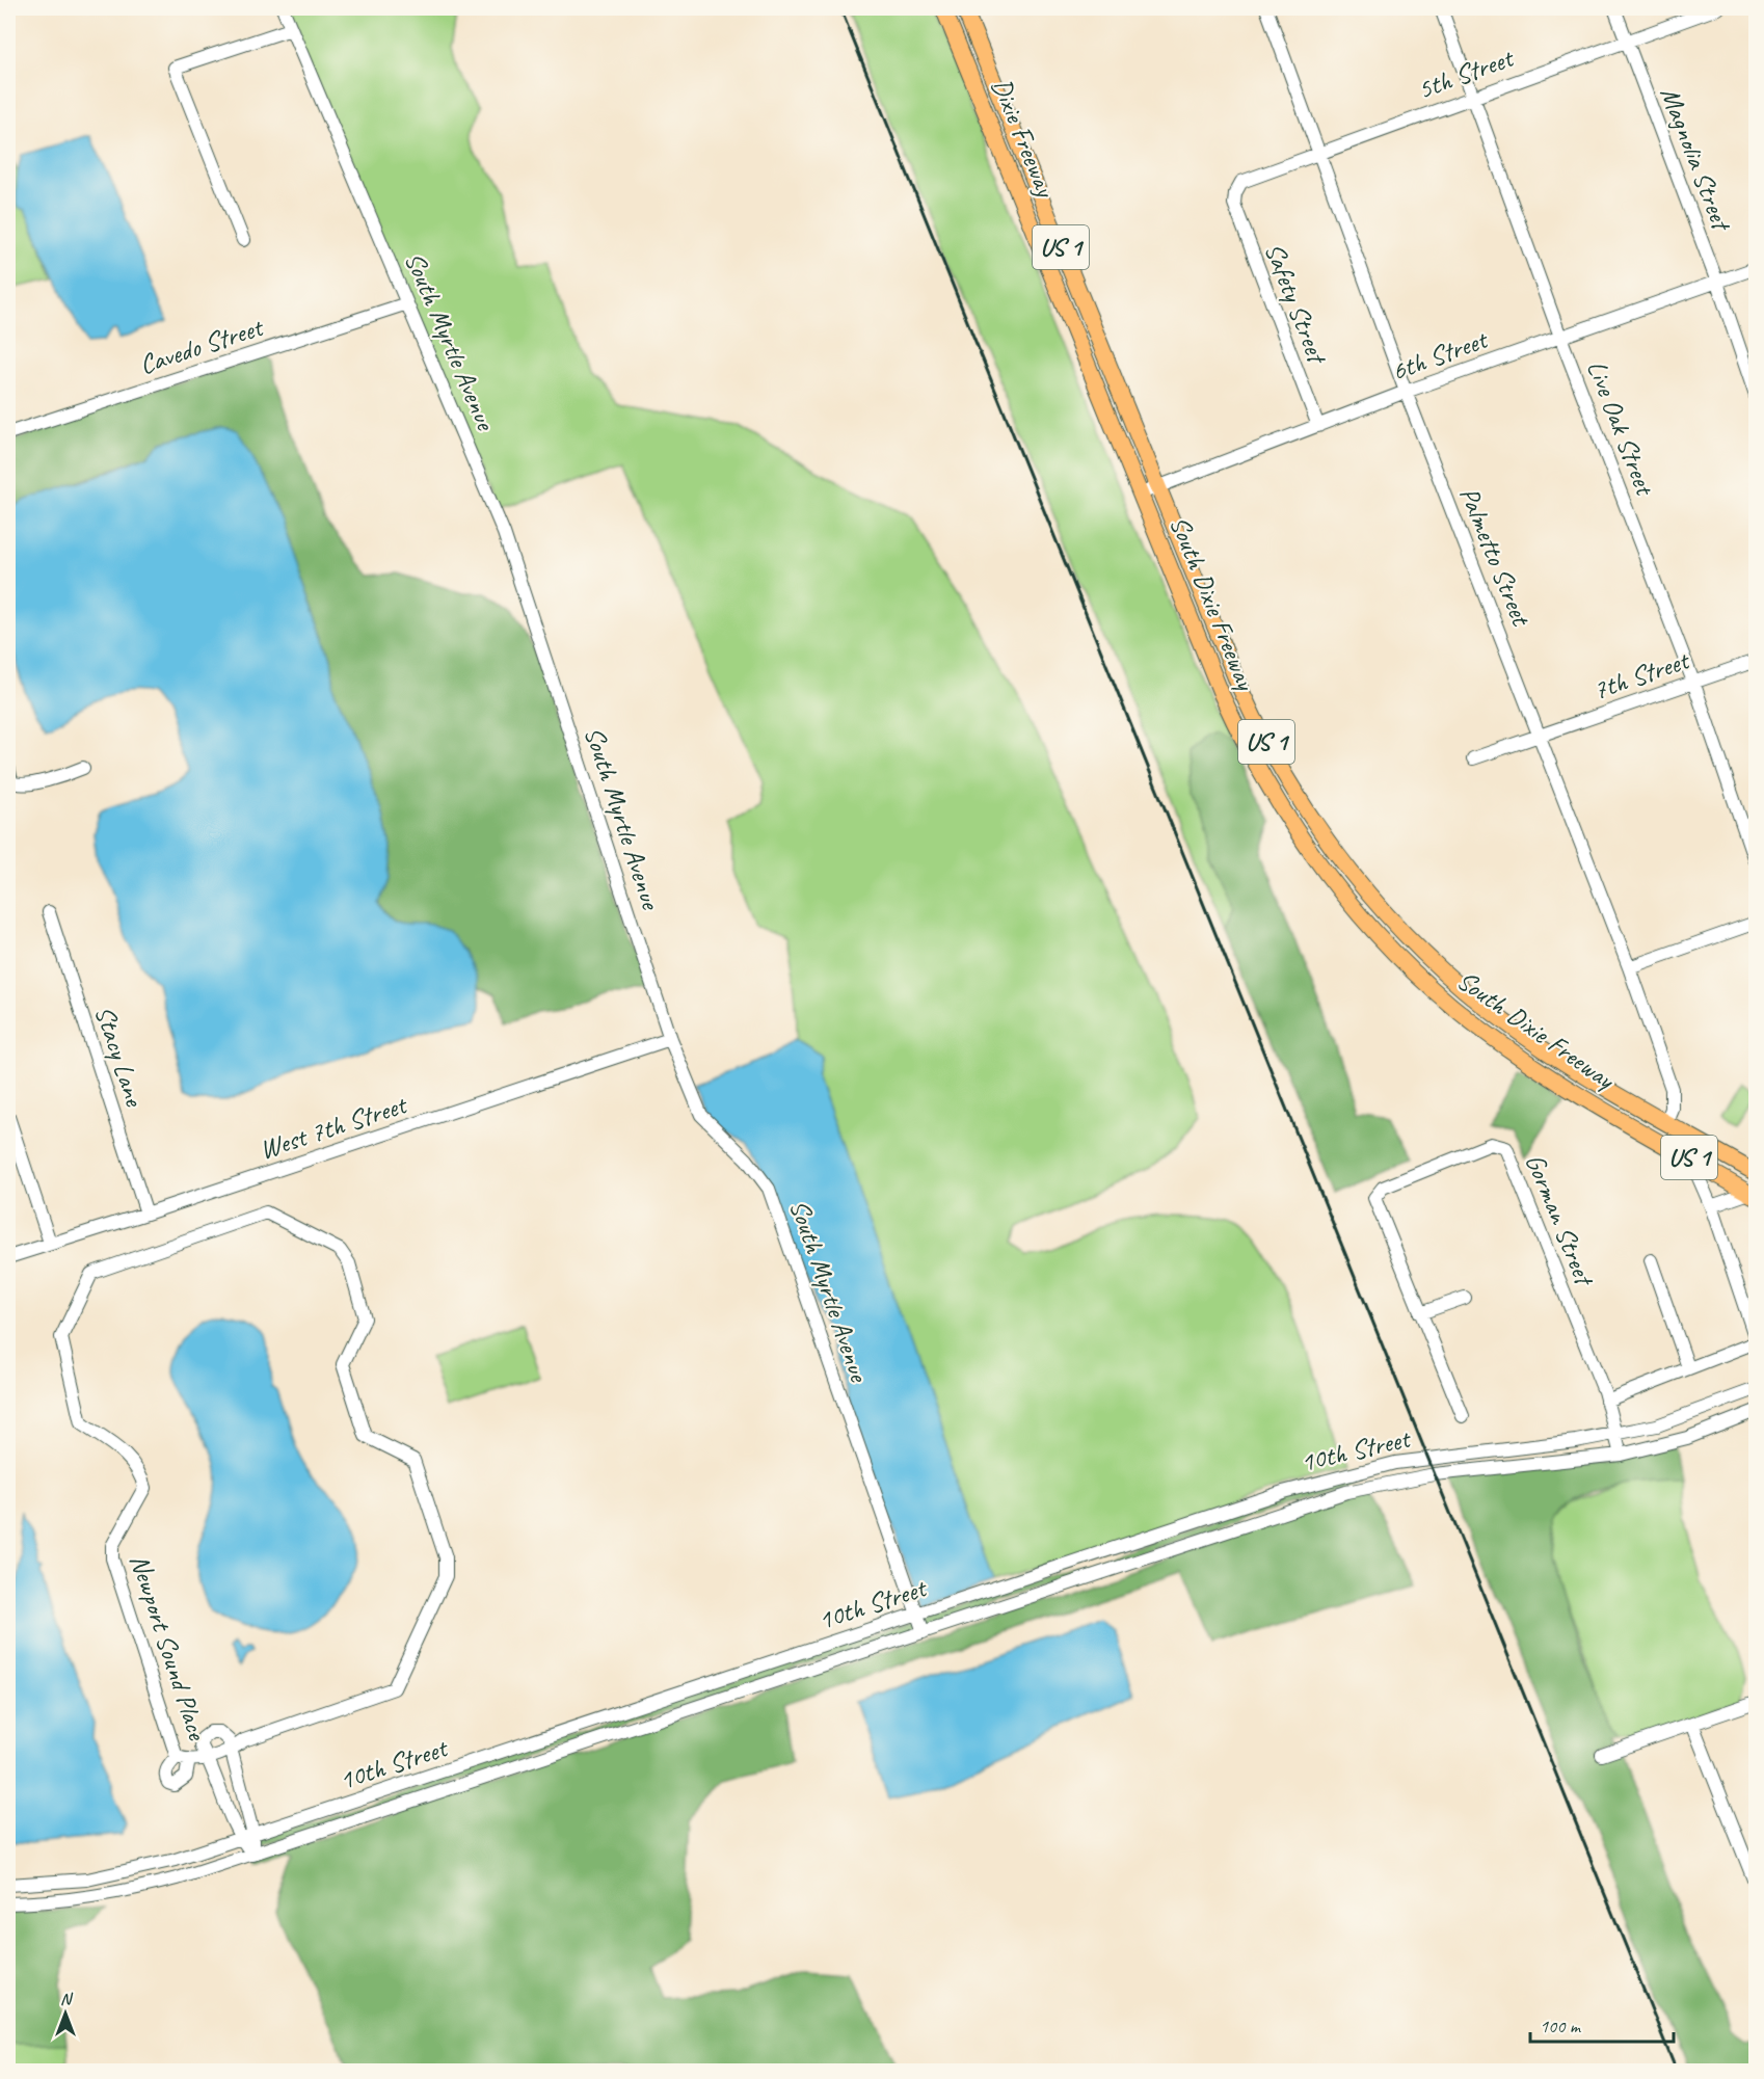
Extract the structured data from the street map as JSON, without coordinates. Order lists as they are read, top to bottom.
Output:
{
  "streets": {
    "main road": ["Dixie Freeway", "US 1", "South Dixie Freeway"],
    "street": [
      "5th Street",
      "Magnolia Street",
      "Safety Street",
      "South Myrtle Avenue",
      "Cavedo Street",
      "6th Street",
      "Live Oak Street",
      "Palmetto Street",
      "7th Street",
      "Stacy Lane",
      "West 7th Street",
      "Gorman Street",
      "10th Street",
      "Newport Sound Place"
    ]
  },
  "crossings": [
    ["5th Street", "Magnolia Street"],
    ["5th Street", "Safety Street"],
    ["5th Street", "Live Oak Street"],
    ["5th Street", "Palmetto Street"],
    ["Dixie Freeway", "6th Street"],
    ["Dixie Freeway", "South Dixie Freeway"],
    ["Magnolia Street", "6th Street"],
    ["Safety Street", "6th Street"],
    ["South Myrtle Avenue", "Cavedo Street"],
    ["South Myrtle Avenue", "West 7th Street"],
    ["South Myrtle Avenue", "10th Street"],
    ["6th Street", "Live Oak Street"],
    ["6th Street", "Palmetto Street"],
    ["6th Street", "South Dixie Freeway"],
    ["Live Oak Street", "7th Street"],
    ["Palmetto Street", "South Dixie Freeway"],
    ["Palmetto Street", "7th Street"],
    ["Stacy Lane", "West 7th Street"],
    ["Gorman Street", "10th Street"],
    ["10th Street", "Newport Sound Place"]
  ],
  "scale_bar": "100 m",
  "north": "top"
}
